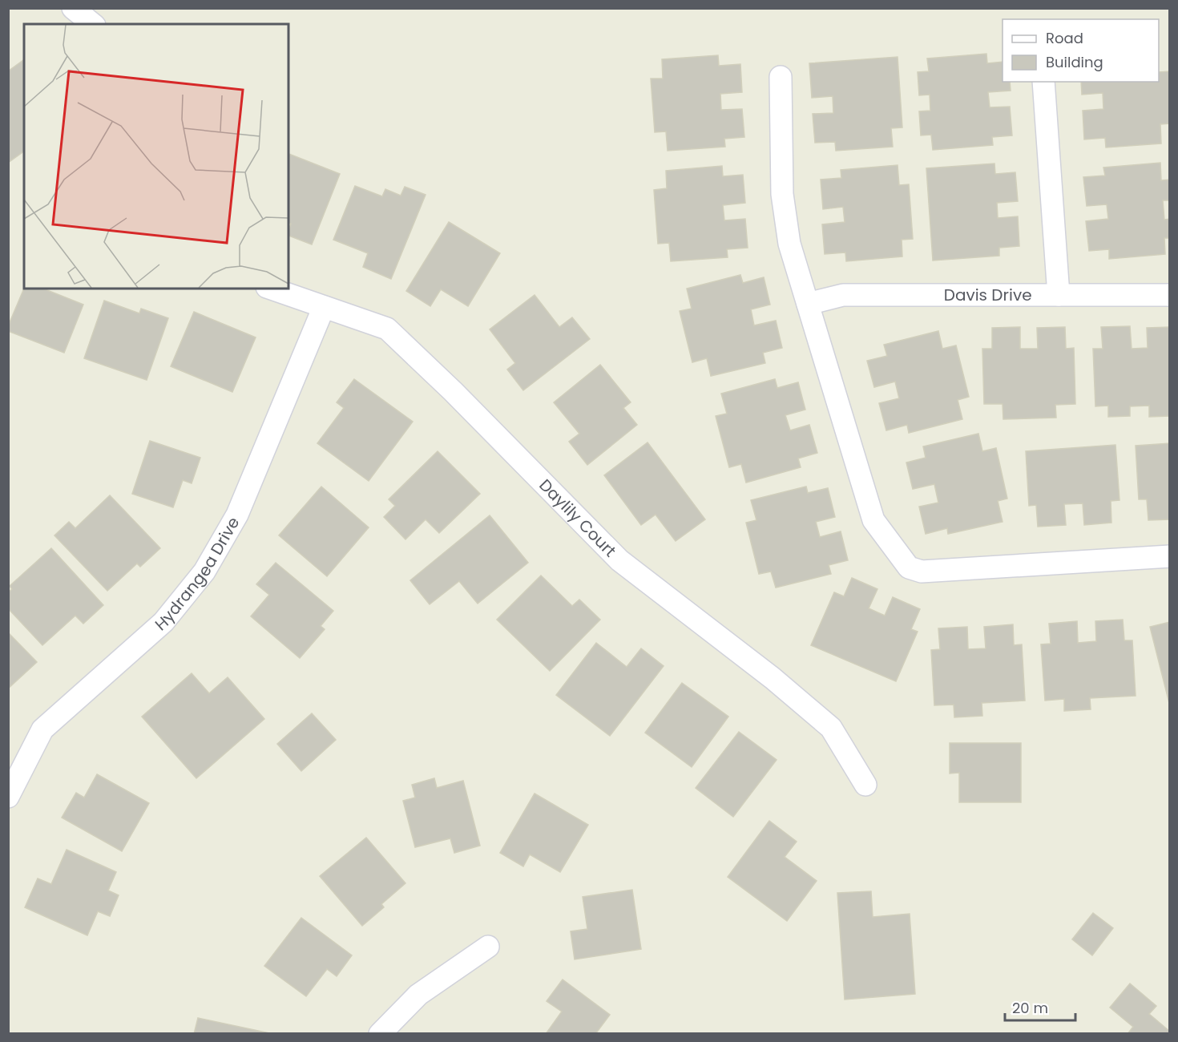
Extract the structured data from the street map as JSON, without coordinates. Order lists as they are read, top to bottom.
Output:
{
  "streets": {
    "street": ["Davis Drive", "Daylily Court", "Hydrangea Drive"]
  },
  "crossings": [
    ["Daylily Court", "Hydrangea Drive"]
  ],
  "legend": ["Road", "Building"],
  "scale_bar": "20 m"
}
